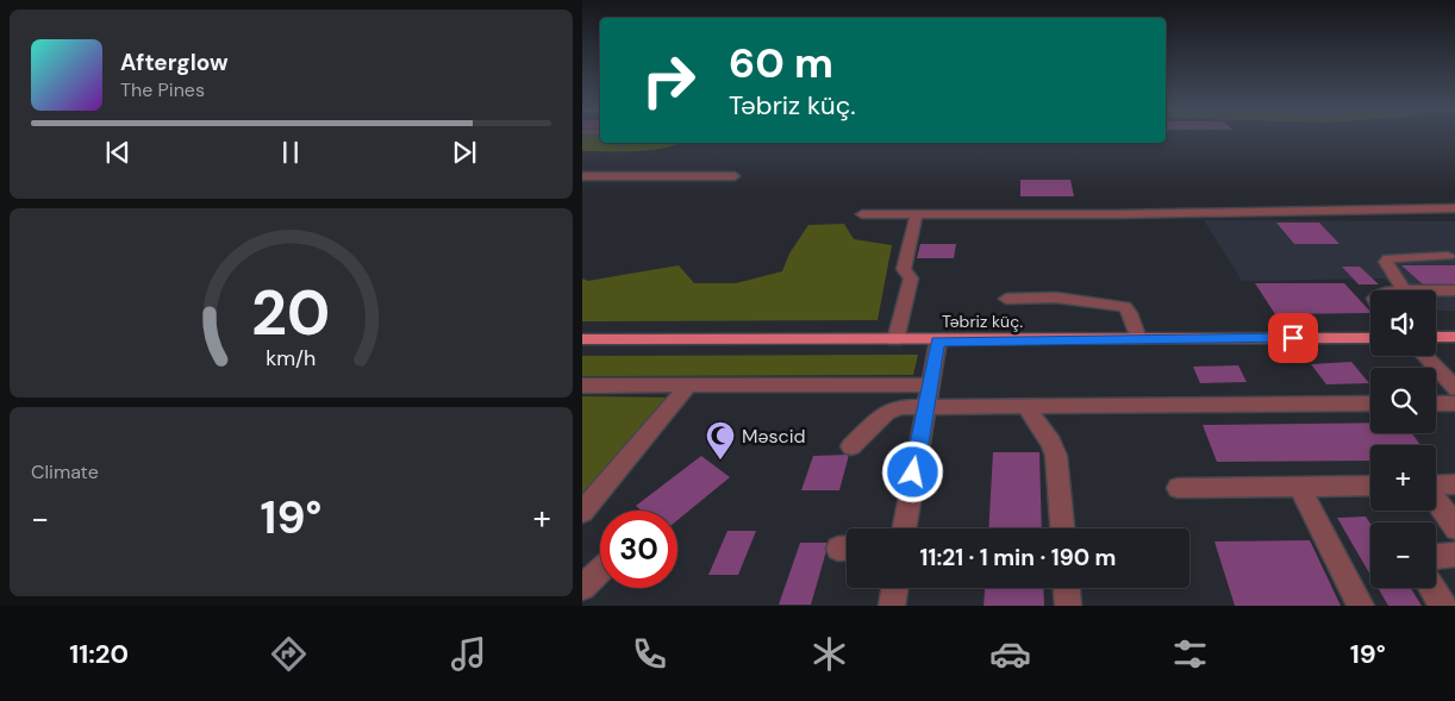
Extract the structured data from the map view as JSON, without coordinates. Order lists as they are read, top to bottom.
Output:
{
  "streets": {
    "main road": ["Təbriz küç."]
  },
  "places": {
    "mosque": ["Məscid"]
  },
  "page": {
    "turn": ["60 m", "Təbriz küç."],
    "song": ["Afterglow", "The Pines"],
    "map_buttons": ["+", "−"],
    "tile": "Climate",
    "heat": ["−", "19°", "+"],
    "limit": "30",
    "trip": "11:21 · 1 min · 190 m",
    "tabs": ["11:20", "19°"],
    "gauge": ["20", "km/h"]
  }
}
